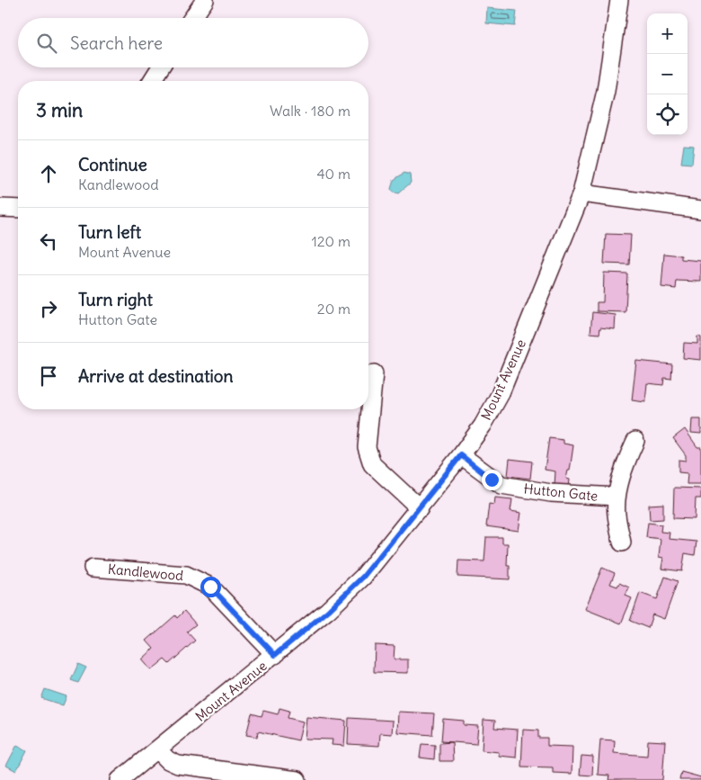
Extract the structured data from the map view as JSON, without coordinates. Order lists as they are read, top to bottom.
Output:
{
  "streets": {
    "street": ["Mount Avenue", "Hutton Gate", "Kandlewood"]
  },
  "crossings": [
    ["Mount Avenue", "Hutton Gate"],
    ["Mount Avenue", "Kandlewood"]
  ],
  "page": {
    "map_buttons": ["+", "−"],
    "search": "Search here",
    "heading": ["3 min", "Walk · 180 m"],
    "list": [
      ["Continue", "Kandlewood", "40 m"],
      ["Turn left", "Mount Avenue", "120 m"],
      ["Turn right", "Hutton Gate", "20 m"],
      "Arrive at destination"
    ]
  }
}
